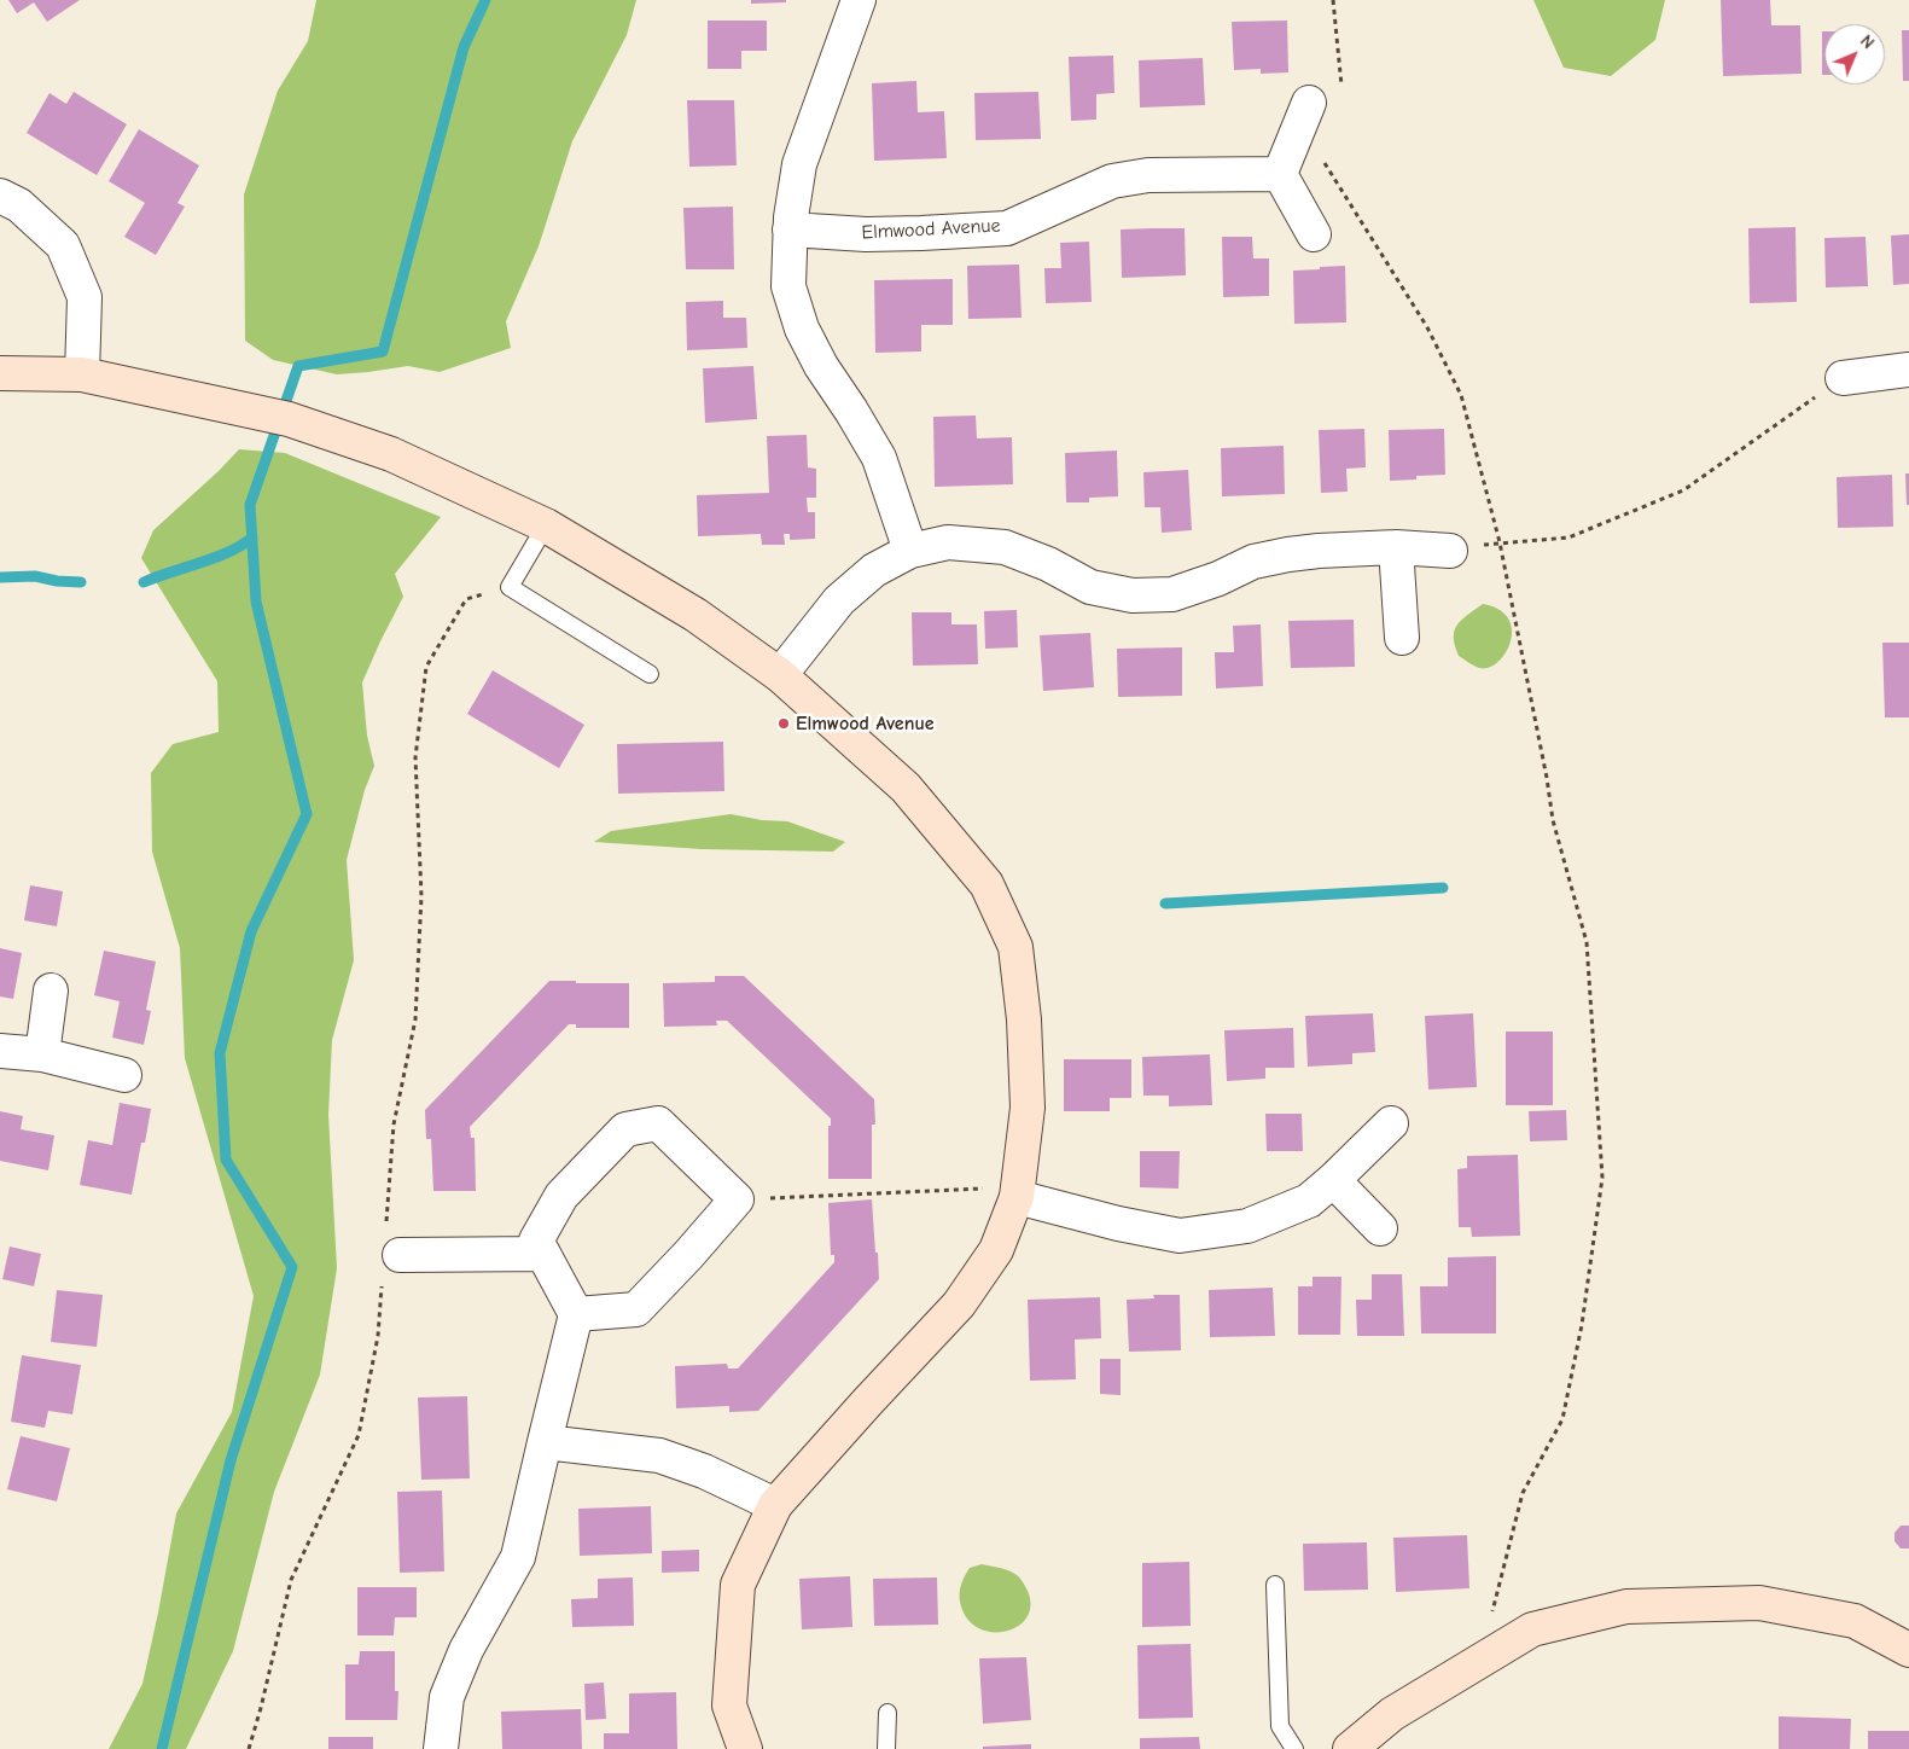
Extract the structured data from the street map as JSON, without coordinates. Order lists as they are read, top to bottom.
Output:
{
  "streets": {
    "street": ["Elmwood Avenue"]
  },
  "places": ["Elmwood Avenue"],
  "north": "top right"
}
